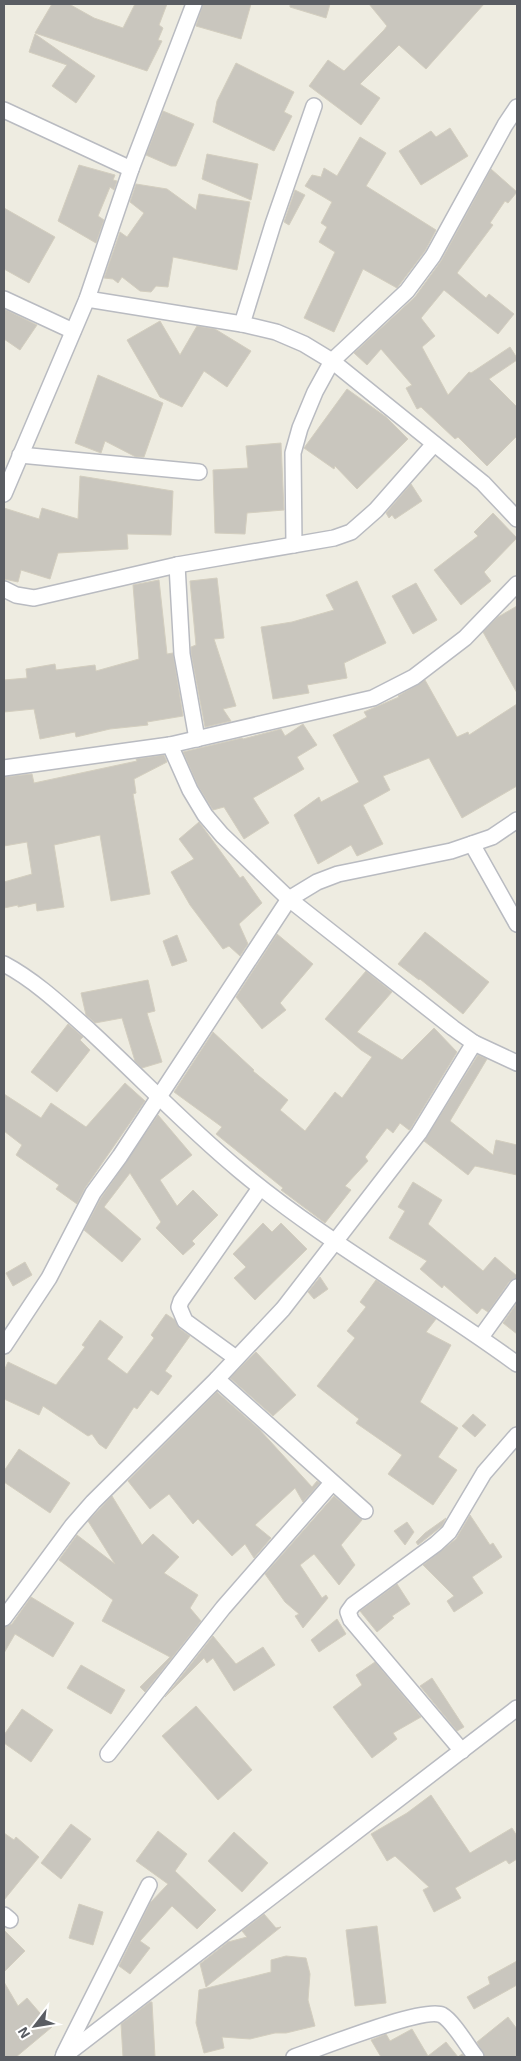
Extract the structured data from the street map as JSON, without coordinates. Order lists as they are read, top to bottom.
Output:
{
  "north": "bottom left"
}
